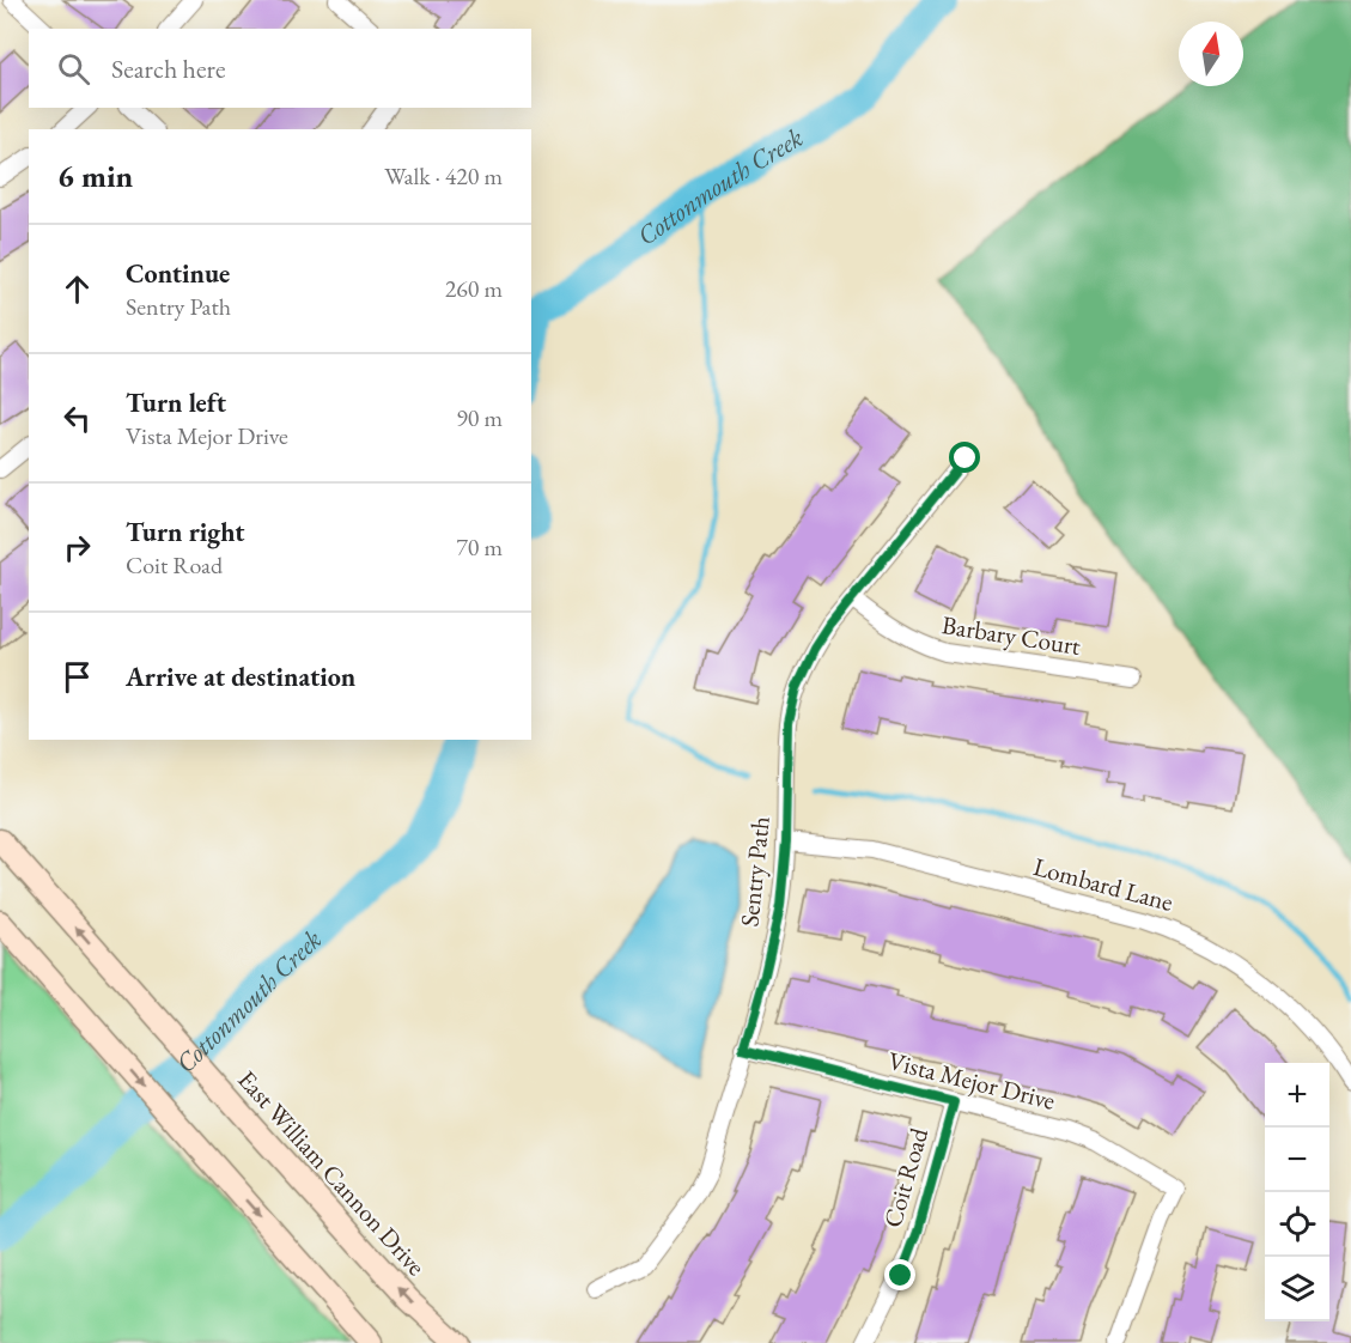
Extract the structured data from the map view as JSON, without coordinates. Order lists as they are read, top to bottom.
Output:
{
  "streets": {
    "street": [
      "Barbary Court",
      "Sentry Path",
      "Lombard Lane",
      "Vista Mejor Drive",
      "East William Cannon Drive",
      "Coit Road"
    ]
  },
  "crossings": [
    ["Barbary Court", "Sentry Path"],
    ["Sentry Path", "Lombard Lane"],
    ["Sentry Path", "Vista Mejor Drive"],
    ["Vista Mejor Drive", "Coit Road"]
  ],
  "water": ["Cottonmouth Creek"],
  "north": "top",
  "page": {
    "search": "Search here",
    "heading": ["6 min", "Walk · 420 m"],
    "list": [
      ["Continue", "Sentry Path", "260 m"],
      ["Turn left", "Vista Mejor Drive", "90 m"],
      ["Turn right", "Coit Road", "70 m"],
      "Arrive at destination"
    ],
    "map_buttons": ["+", "−"]
  }
}
